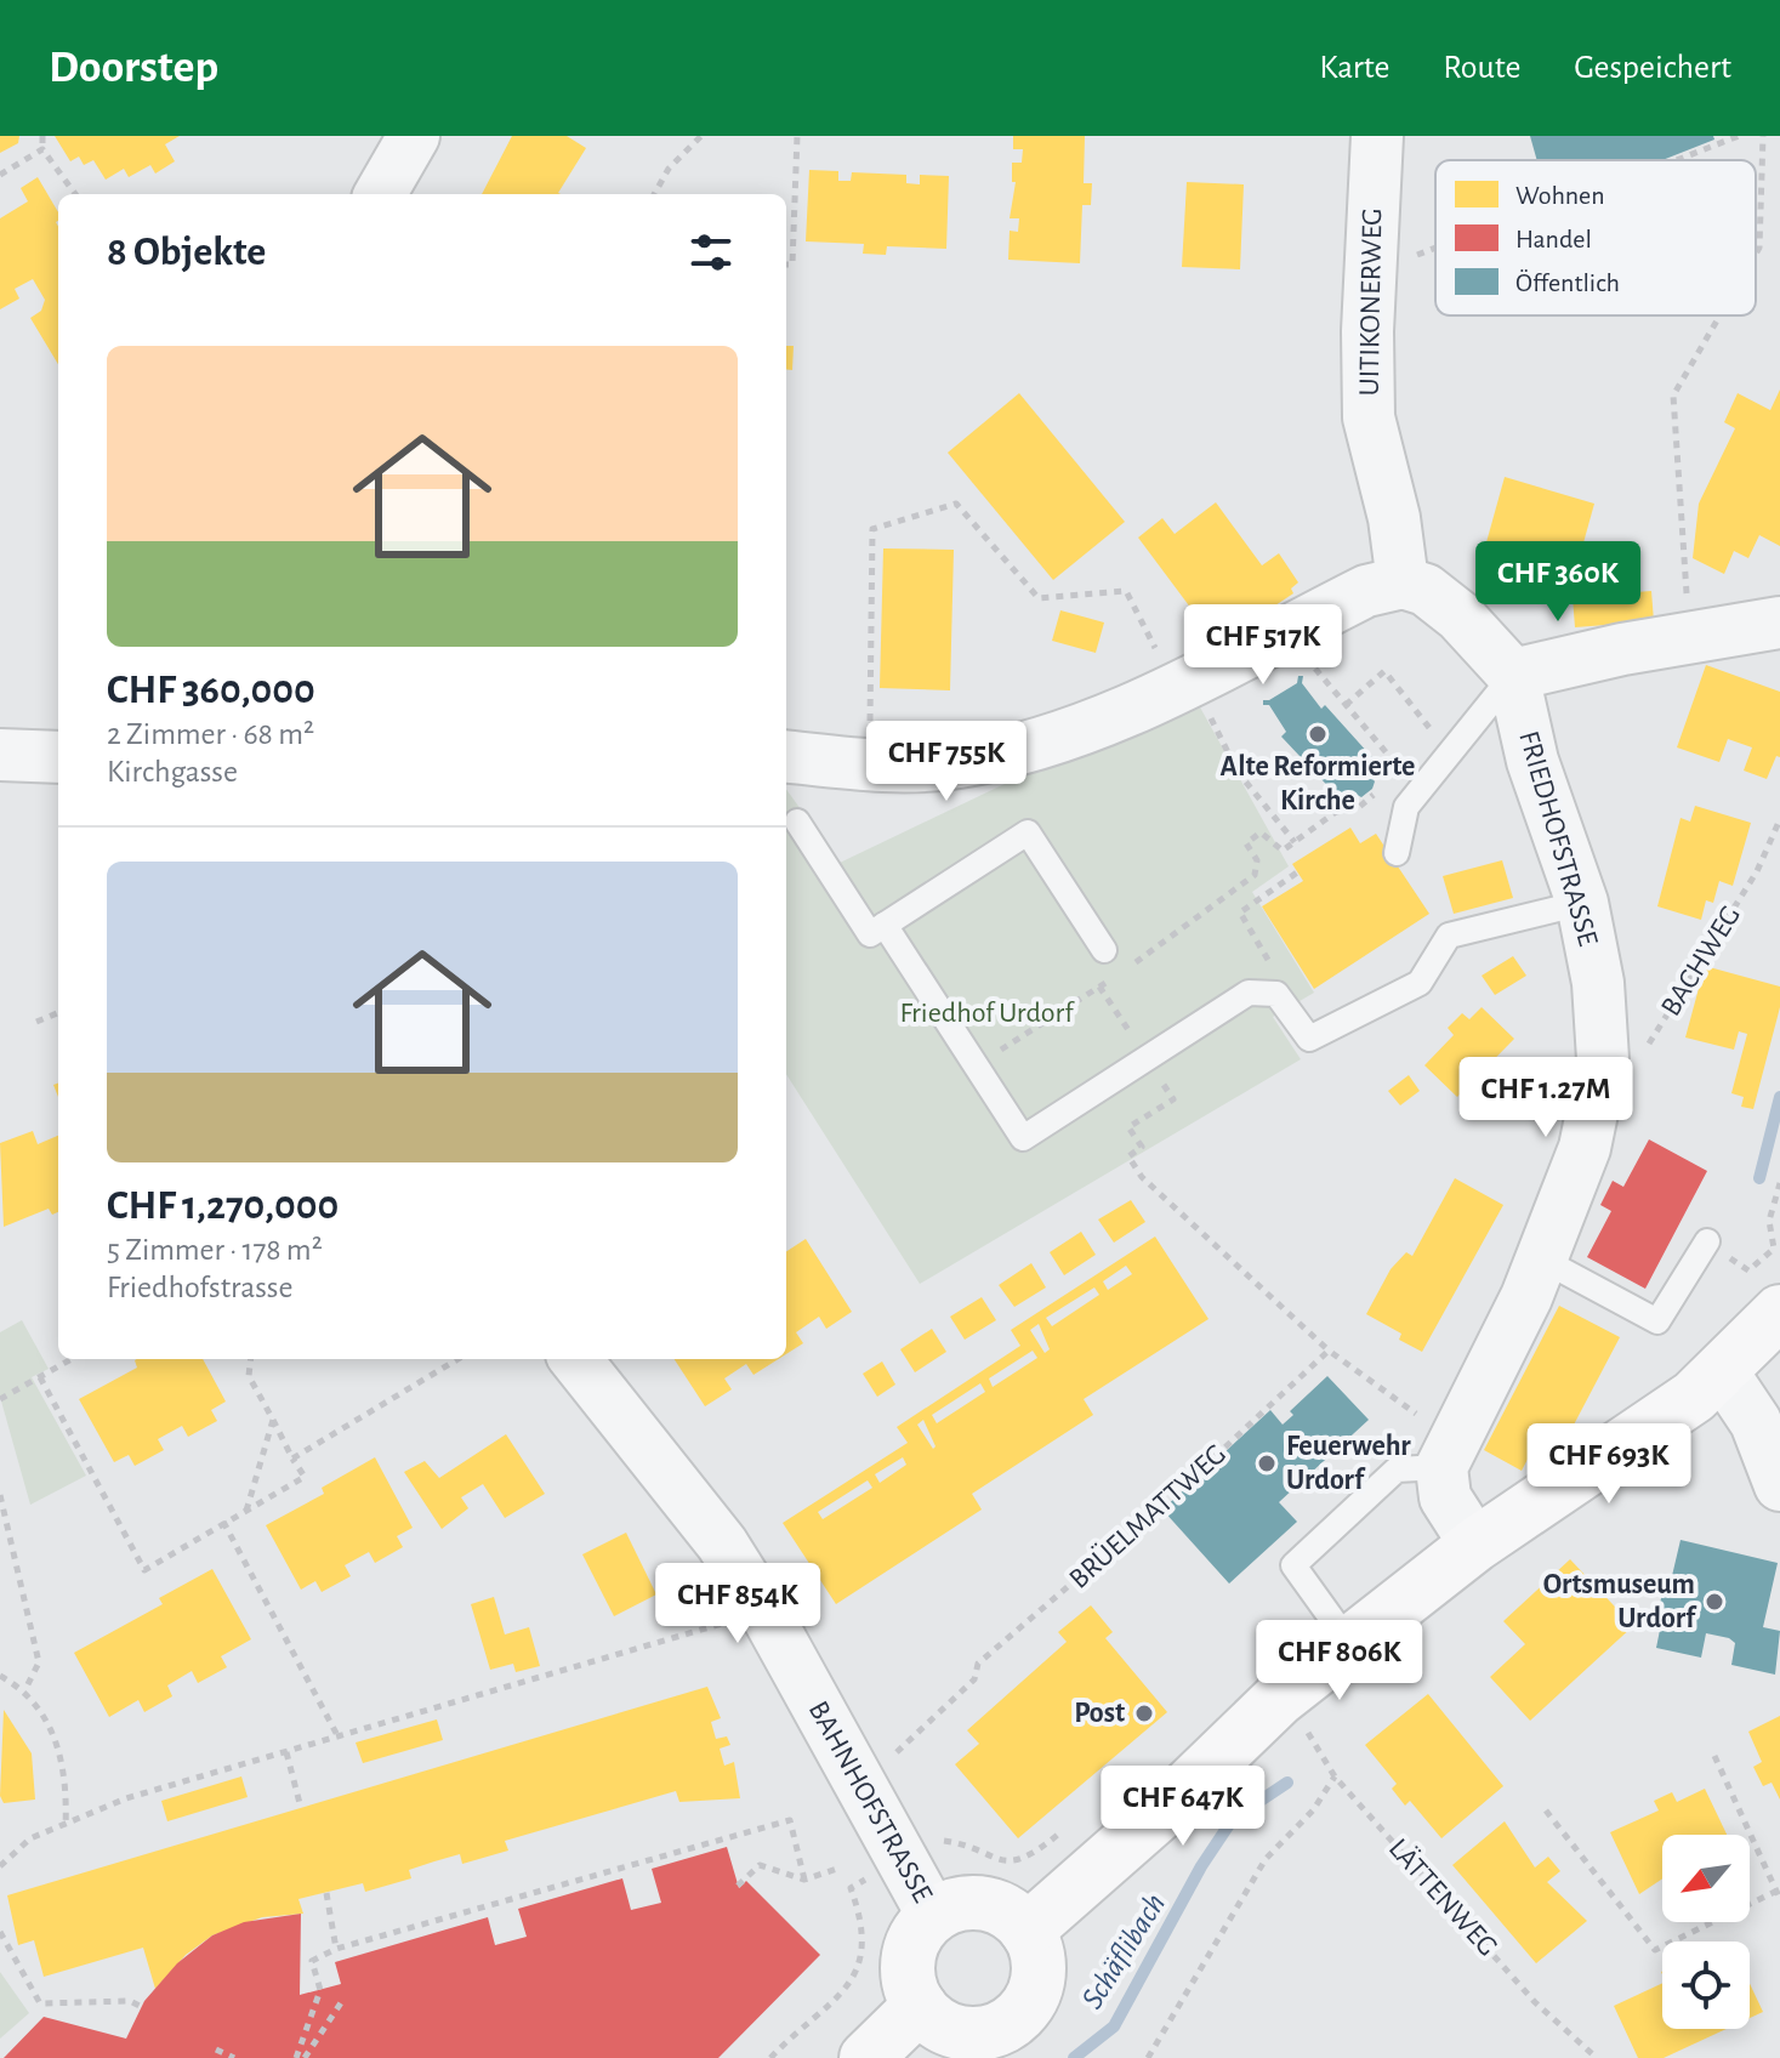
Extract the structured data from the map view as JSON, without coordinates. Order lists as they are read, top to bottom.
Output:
{
  "streets": {
    "street": ["UITIKONERWEG", "FRIEDHOFSTRASSE", "BAHNHOFSTRASSE"],
    "path": ["BACHWEG", "BRÜELMATTWEG", "LÄTTENWEG"]
  },
  "crossings": [
    ["BRÜELMATTWEG", "BAHNHOFSTRASSE"]
  ],
  "water": ["Schäflibach"],
  "parks": ["Friedhof Urdorf"],
  "places": [
    "Alte Reformierte Kirche",
    "Feuerwehr Urdorf",
    "Ortsmuseum Urdorf",
    "Post"
  ],
  "legend": ["Wohnen", "Handel", "Öffentlich"],
  "north": "bottom left",
  "page": {
    "header": "Doorstep",
    "nav": ["Karte", "Route", "Gespeichert"],
    "heading": "8 Objekte",
    "list": [
      {
        "name": "CHF 360,000",
        "note": "2 Zimmer · 68 m² · Kirchgasse"
      },
      {
        "name": "CHF 1,270,000",
        "note": "5 Zimmer · 178 m² · Friedhofstrasse"
      }
    ],
    "price": [
      "CHF 360K",
      "CHF 517K",
      "CHF 755K",
      "CHF 1.27M",
      "CHF 693K",
      "CHF 854K",
      "CHF 806K",
      "CHF 647K"
    ]
  }
}
